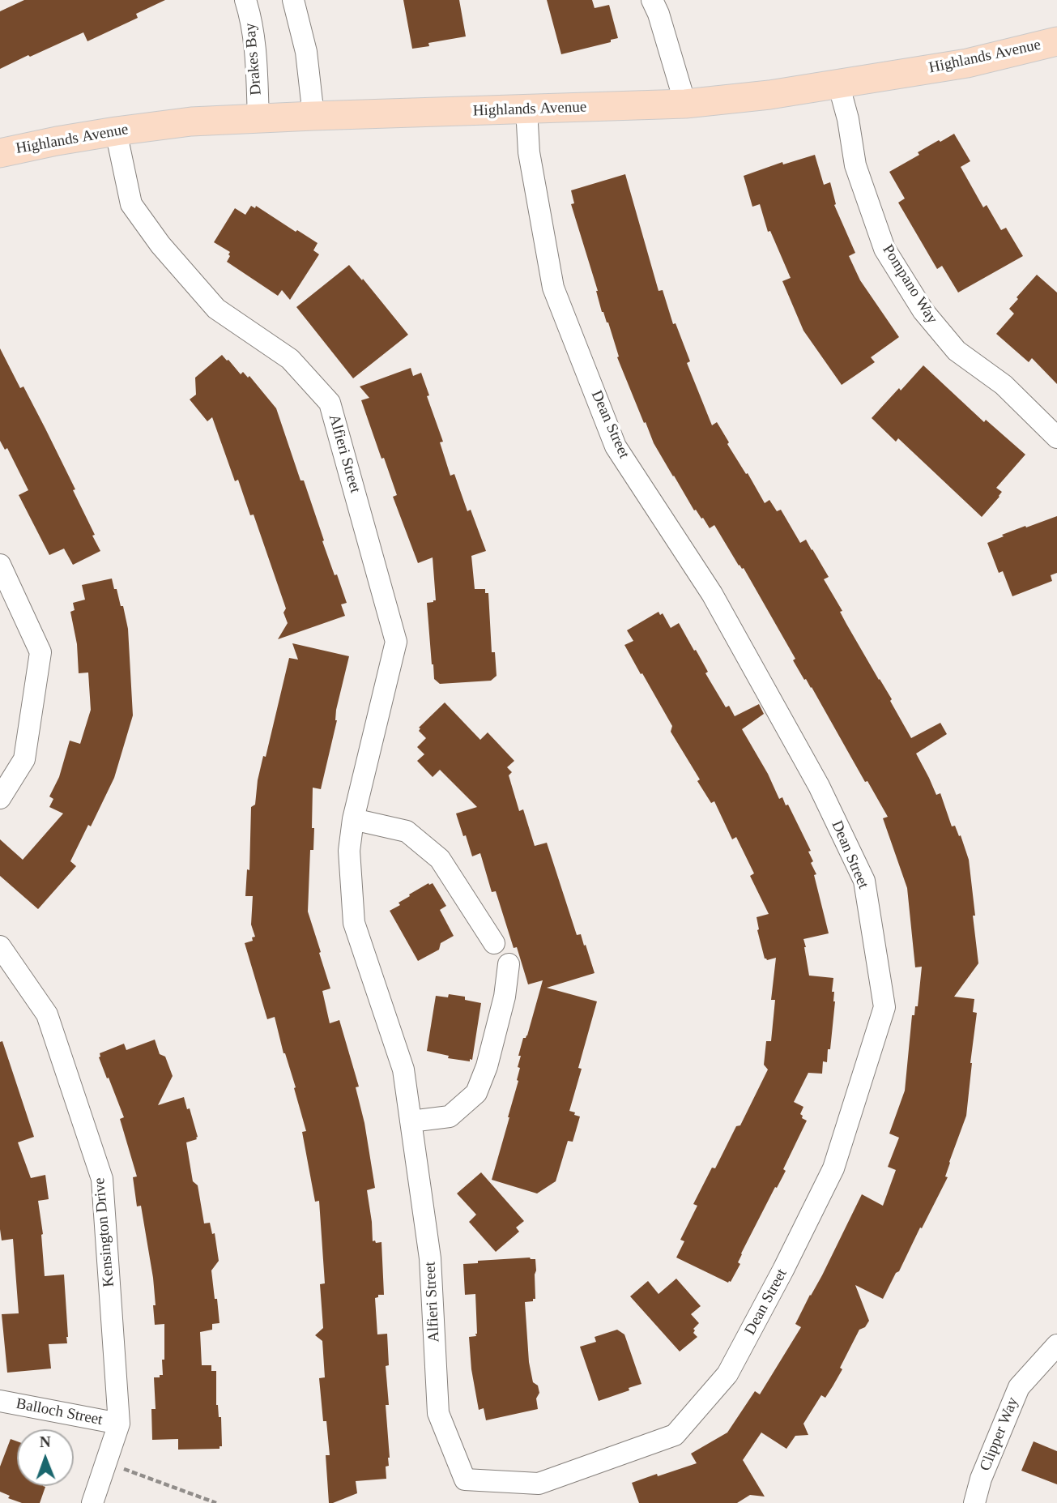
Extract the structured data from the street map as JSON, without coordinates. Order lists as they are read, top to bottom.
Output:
{
  "streets": {
    "main road": ["Highlands Avenue"],
    "street": [
      "Drakes Bay",
      "Pompano Way",
      "Dean Street",
      "Alfieri Street",
      "Kensington Drive",
      "Balloch Street",
      "Clipper Way"
    ]
  },
  "crossings": [
    ["Highlands Avenue", "Drakes Bay"],
    ["Highlands Avenue", "Pompano Way"],
    ["Highlands Avenue", "Dean Street"],
    ["Highlands Avenue", "Alfieri Street"],
    ["Dean Street", "Alfieri Street"],
    ["Kensington Drive", "Balloch Street"]
  ],
  "north": "top"
}
